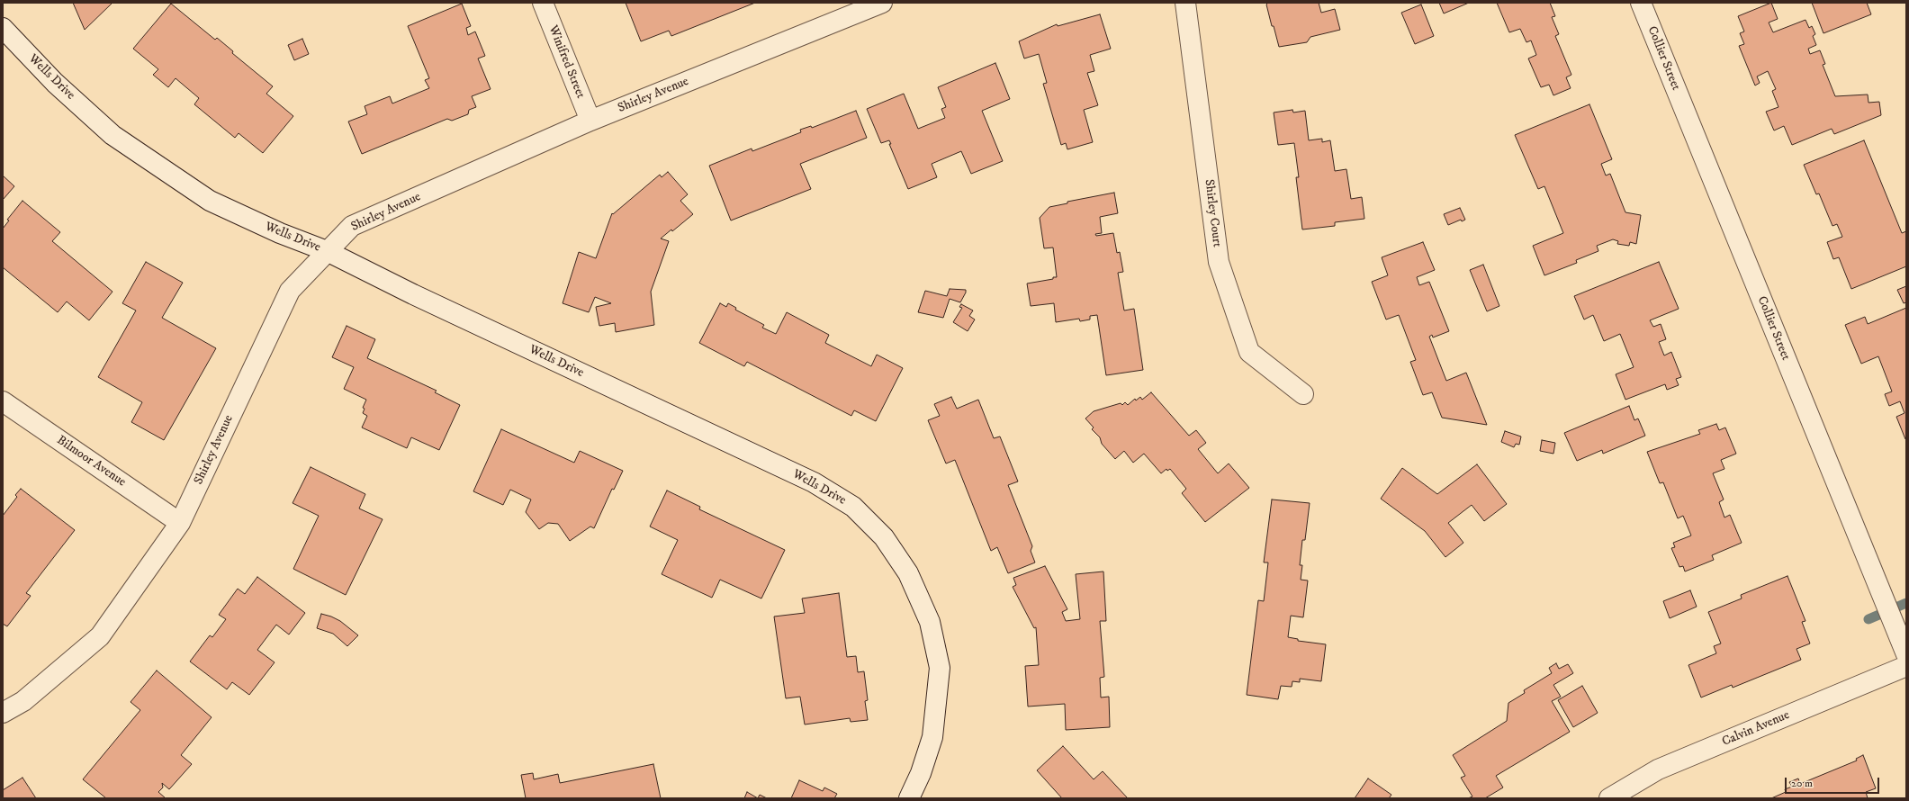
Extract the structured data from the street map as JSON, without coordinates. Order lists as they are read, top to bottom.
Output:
{
  "streets": {
    "street": [
      "Collier Street",
      "Winifred Street",
      "Wells Drive",
      "Shirley Avenue",
      "Shirley Court",
      "Bilmoor Avenue",
      "Calvin Avenue"
    ]
  },
  "crossings": [
    ["Winifred Street", "Shirley Avenue"],
    ["Wells Drive", "Shirley Avenue"],
    ["Shirley Avenue", "Bilmoor Avenue"]
  ],
  "scale_bar": "20 m"
}
